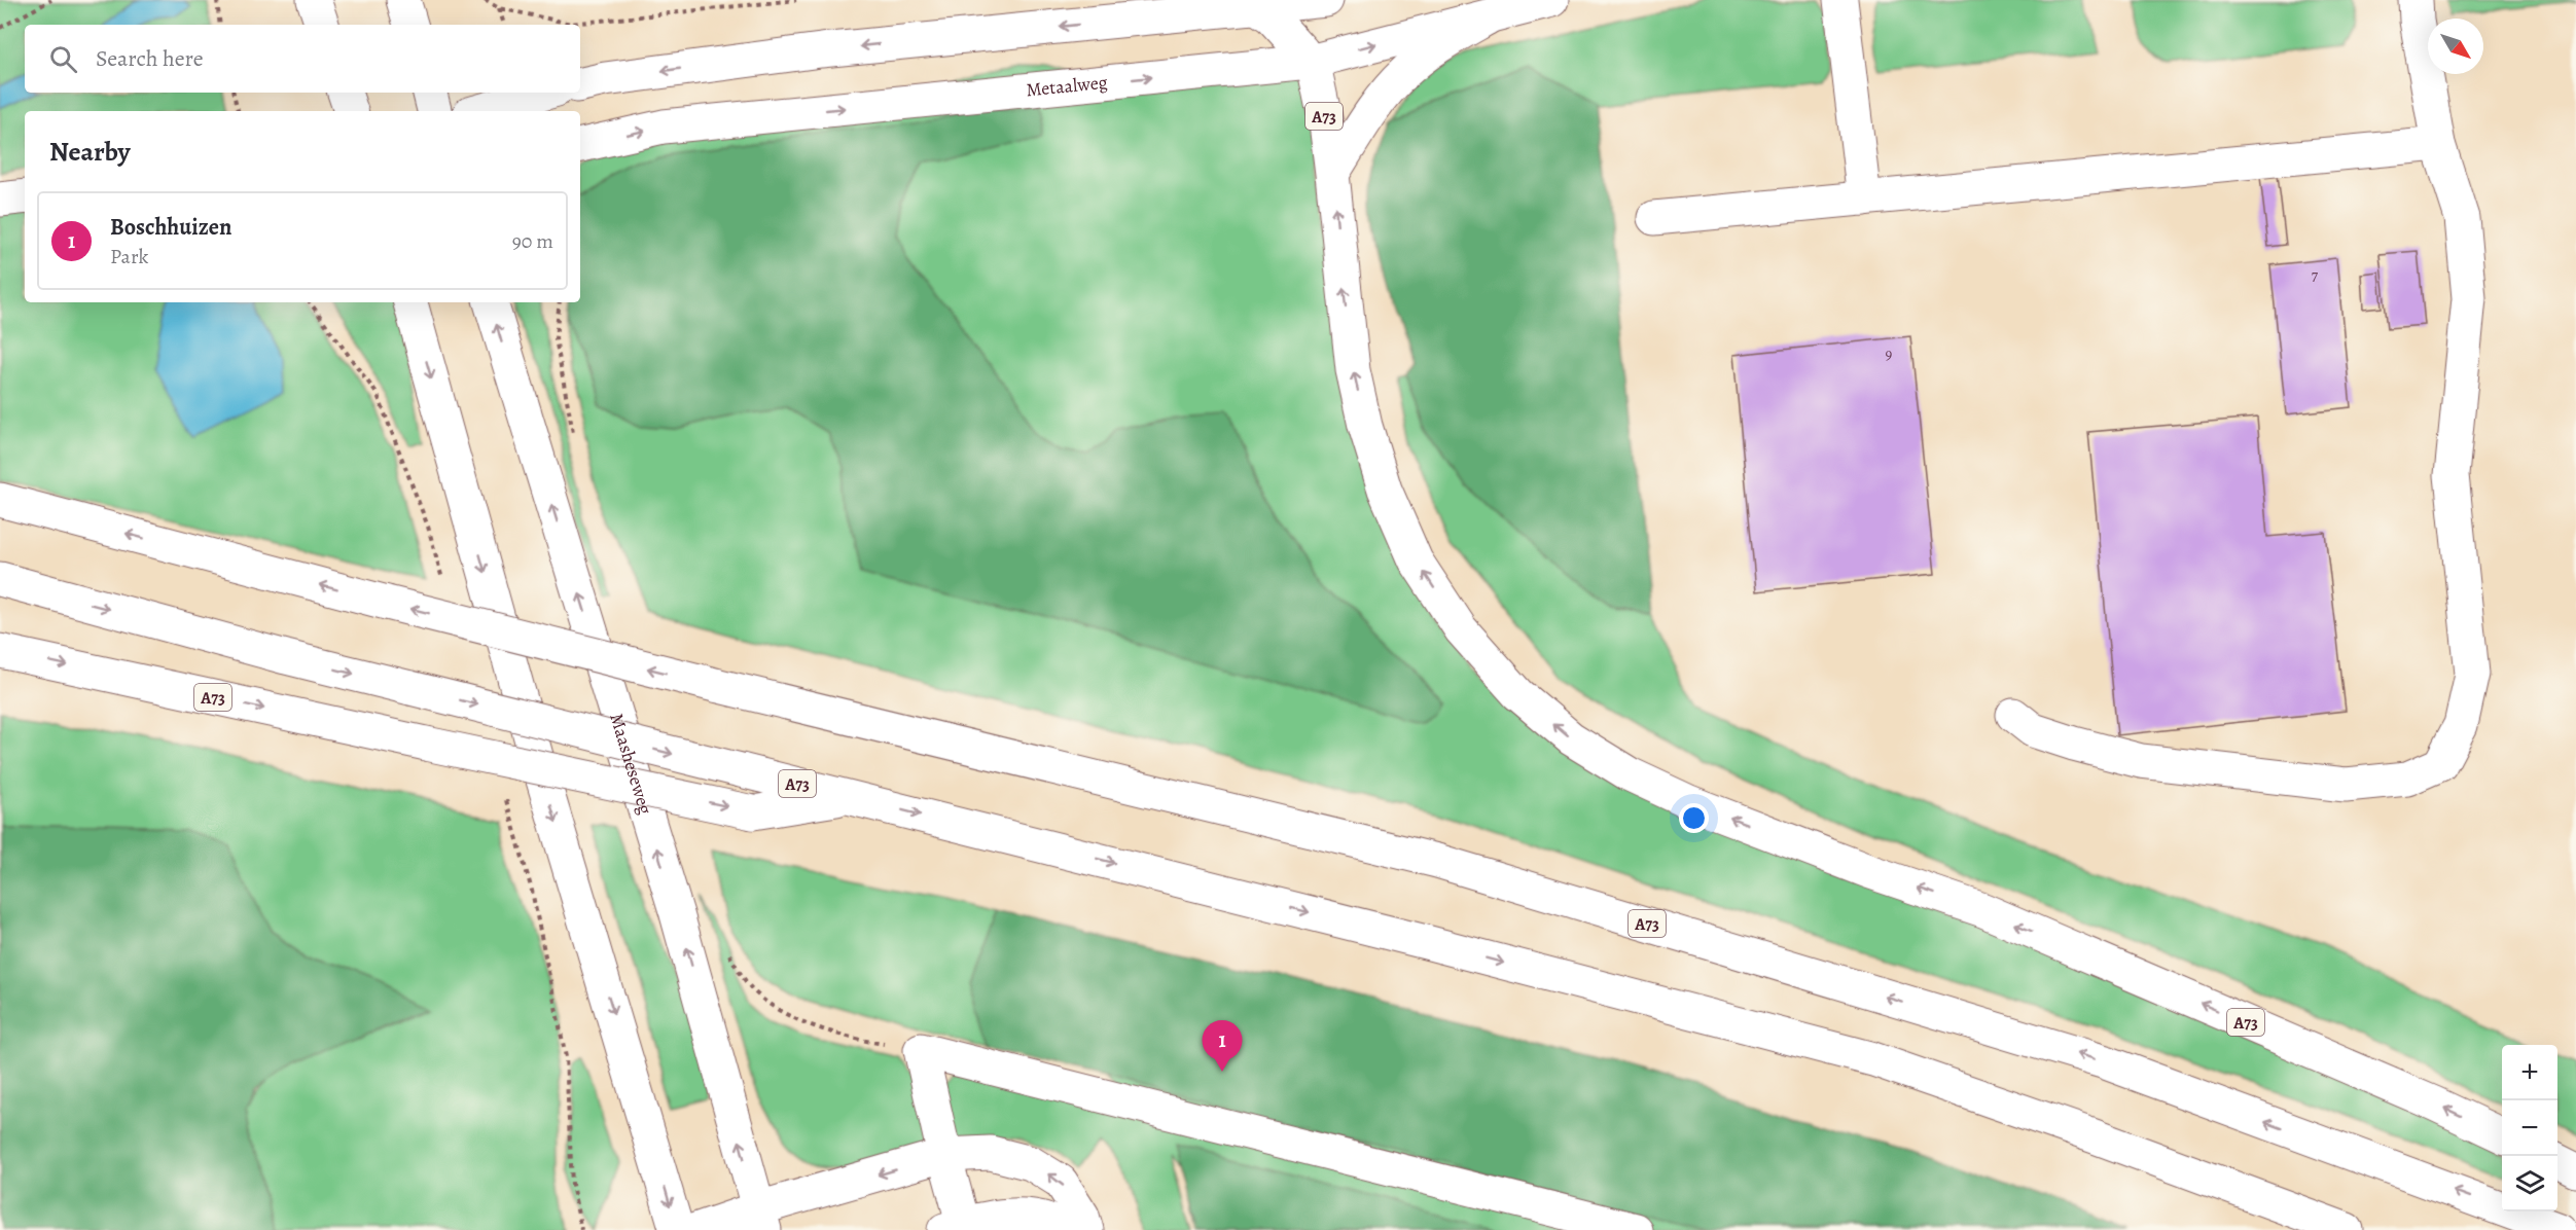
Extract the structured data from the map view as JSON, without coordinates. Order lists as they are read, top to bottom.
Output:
{
  "streets": {
    "main road": ["Metaalweg", "A73", "Maasheseweg"]
  },
  "crossings": [
    ["Metaalweg", "A73"]
  ],
  "house_numbers": ["7", "9"],
  "north": "bottom right",
  "page": {
    "search": "Search here",
    "heading": "Nearby",
    "list": [
      {
        "mark": "1",
        "name": "Boschhuizen",
        "note": "Park",
        "value": "90 m"
      }
    ],
    "pins": "1",
    "map_buttons": ["+", "−"]
  }
}
